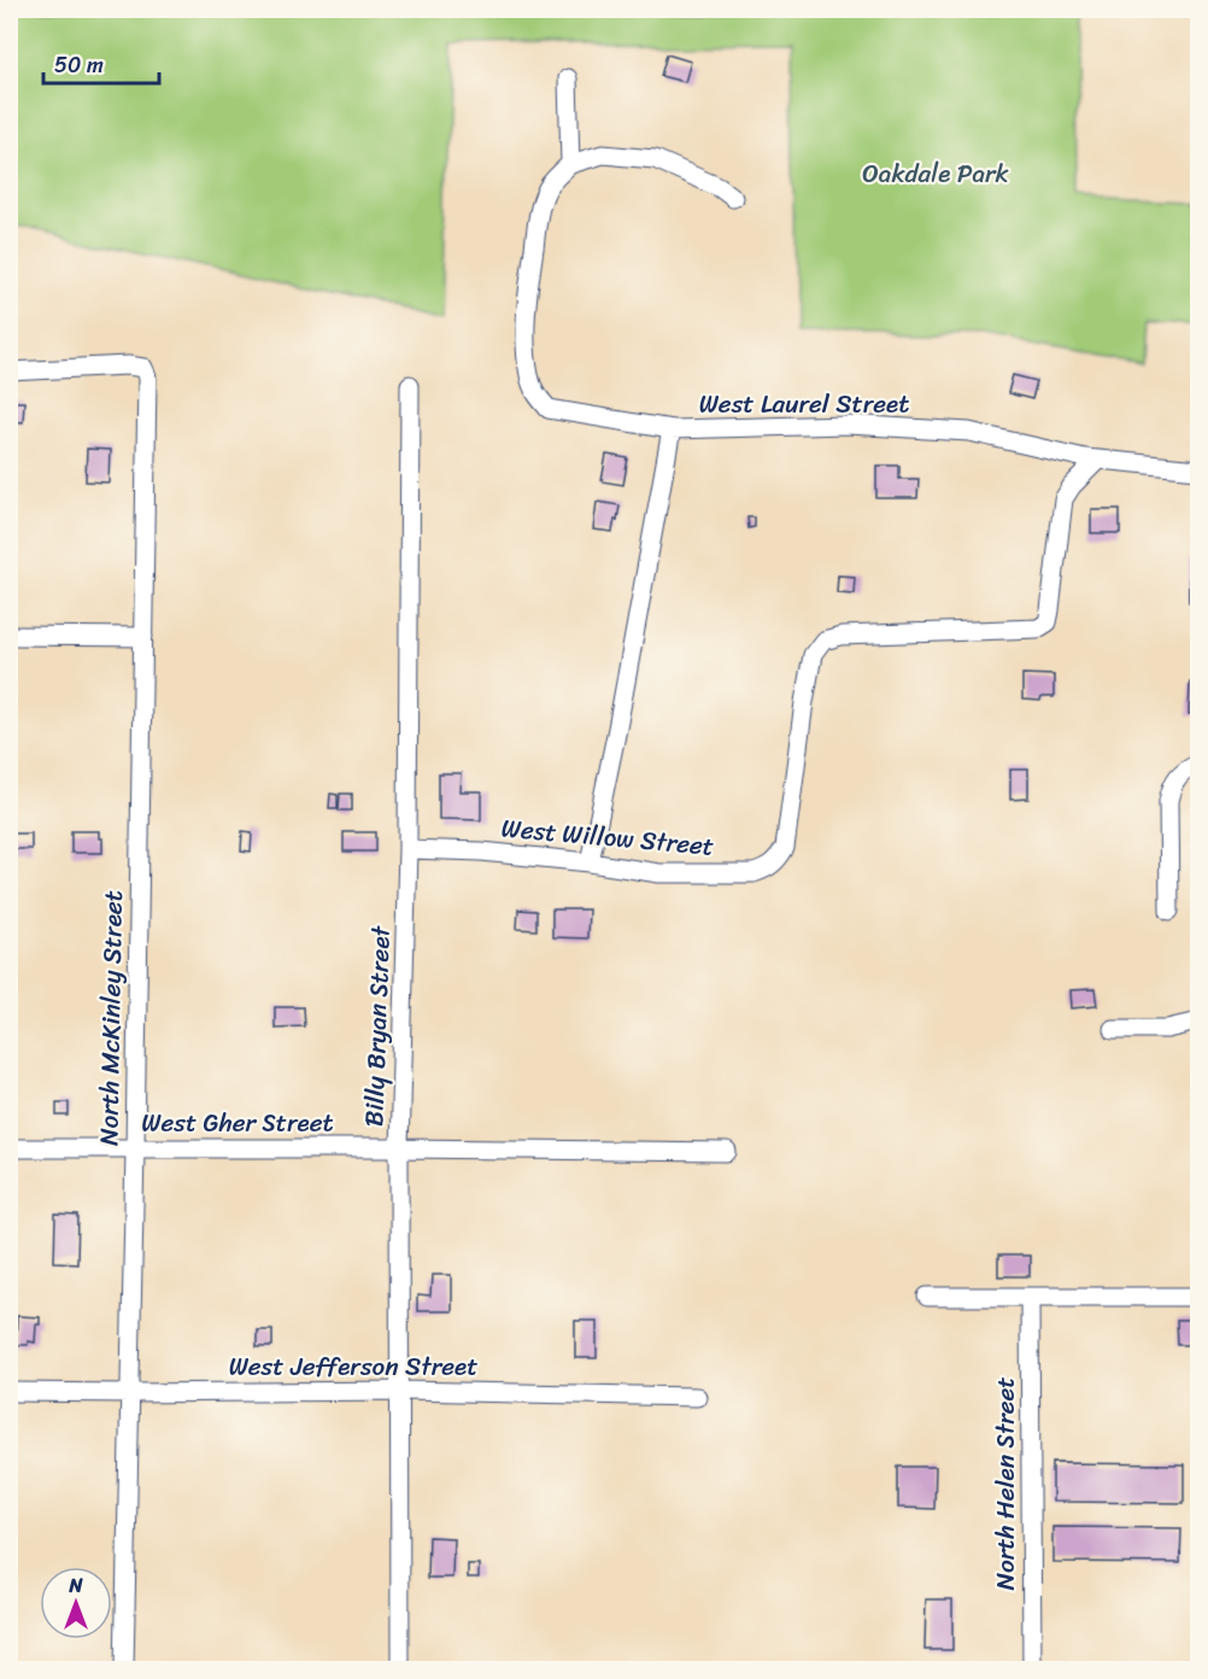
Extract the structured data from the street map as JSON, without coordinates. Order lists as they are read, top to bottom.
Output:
{
  "streets": {
    "street": [
      "West Laurel Street",
      "West Willow Street",
      "North McKinley Street",
      "Billy Bryan Street",
      "West Gher Street",
      "West Jefferson Street",
      "North Helen Street"
    ]
  },
  "crossings": [
    ["West Laurel Street", "West Willow Street"],
    ["West Willow Street", "Billy Bryan Street"],
    ["North McKinley Street", "West Gher Street"],
    ["North McKinley Street", "West Jefferson Street"],
    ["Billy Bryan Street", "West Gher Street"],
    ["Billy Bryan Street", "West Jefferson Street"]
  ],
  "parks": ["Oakdale Park"],
  "scale_bar": "50 m",
  "north": "top"
}
